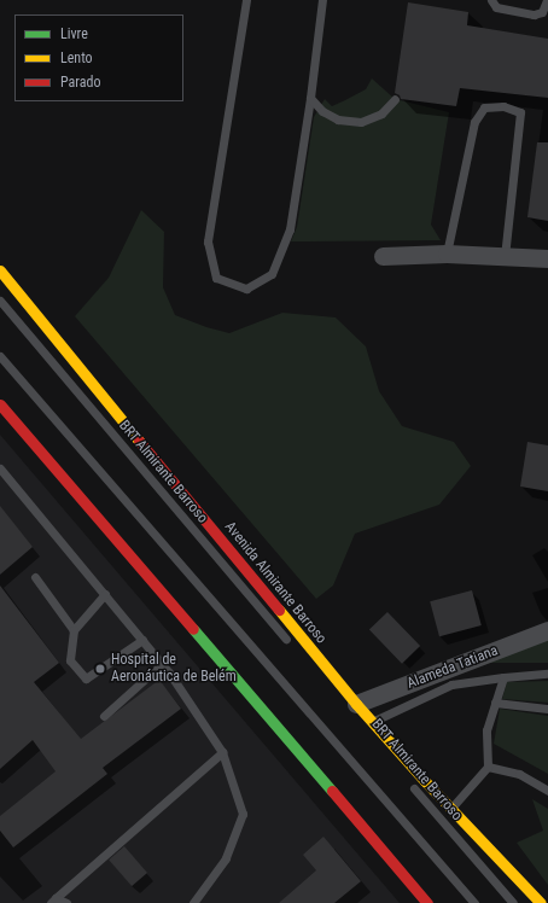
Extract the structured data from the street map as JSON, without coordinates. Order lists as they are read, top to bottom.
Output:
{
  "streets": {
    "highway": ["Avenida Almirante Barroso"],
    "street": ["Alameda Tatiana"],
    "lane": ["BRT Almirante Barroso"]
  },
  "crossings": [
    ["Avenida Almirante Barroso", "Alameda Tatiana"]
  ],
  "places": ["Hospital de Aeronáutica de Belém"],
  "legend": ["Livre", "Lento", "Parado"]
}
